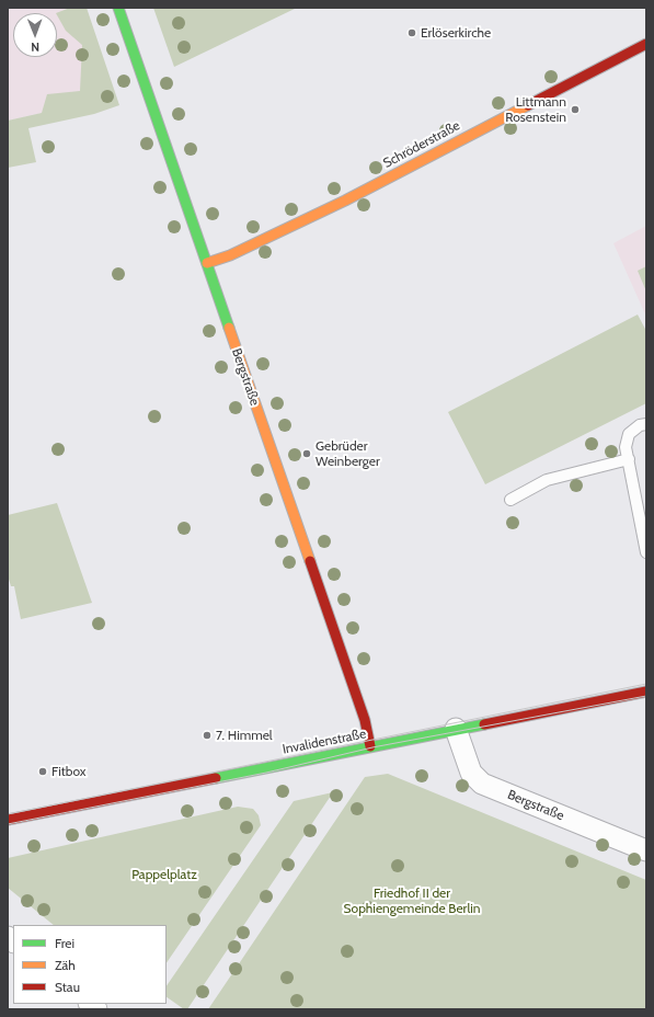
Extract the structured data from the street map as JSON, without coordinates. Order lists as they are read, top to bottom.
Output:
{
  "streets": {
    "street": ["Schröderstraße", "Bergstraße", "Invalidenstraße"]
  },
  "crossings": [
    ["Schröderstraße", "Bergstraße"],
    ["Bergstraße", "Invalidenstraße"]
  ],
  "parks": ["Pappelplatz", "Friedhof II der Sophiengemeinde Berlin"],
  "places": [
    "Erlöserkirche",
    "Littmann Rosenstein",
    "Gebrüder Weinberger",
    "7. Himmel",
    "Fitbox"
  ],
  "legend": ["Frei", "Zäh", "Stau"],
  "north": "bottom"
}
